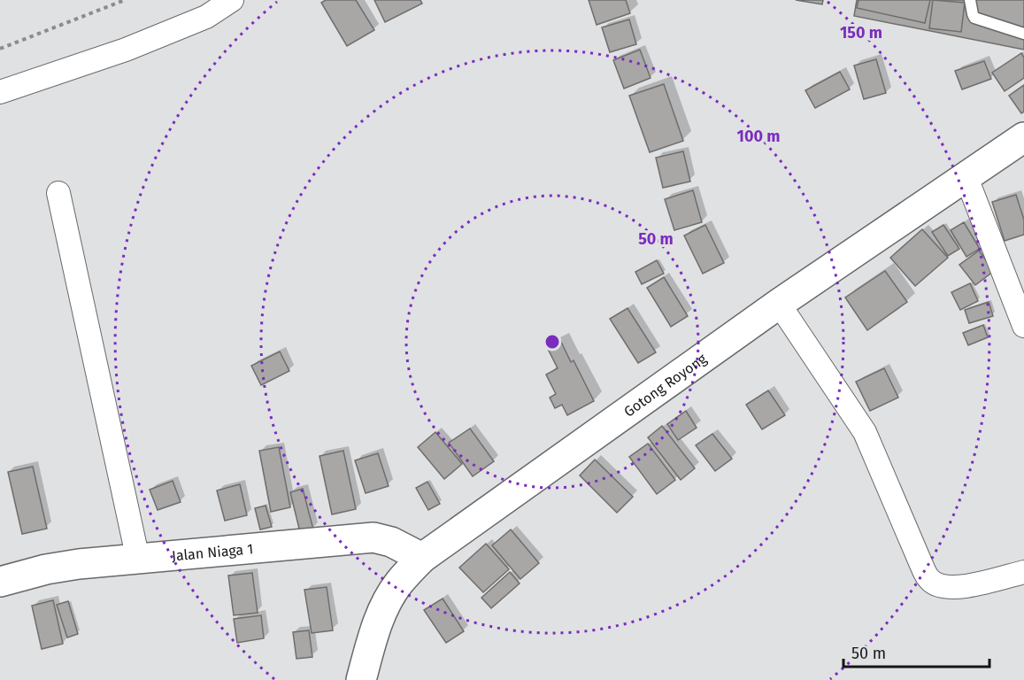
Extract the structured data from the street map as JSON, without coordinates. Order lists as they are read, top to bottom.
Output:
{
  "streets": {
    "street": ["Gotong Royong", "Jalan Niaga 1"]
  },
  "crossings": [
    ["Gotong Royong", "Jalan Niaga 1"]
  ],
  "scale_bar": "50 m",
  "rings": ["150 m", "100 m", "50 m"]
}
